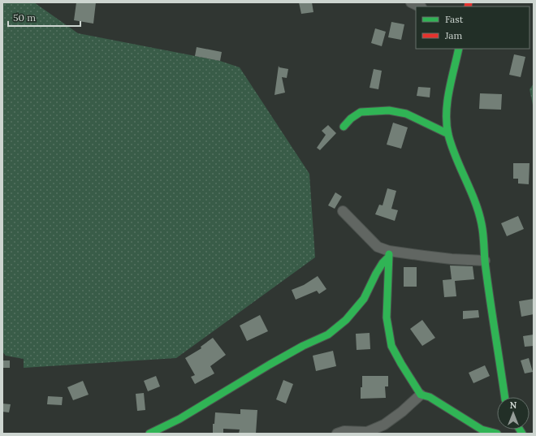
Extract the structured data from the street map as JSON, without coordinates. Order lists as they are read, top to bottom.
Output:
{
  "legend": ["Fast", "Jam"],
  "scale_bar": "50 m",
  "north": "top"
}
